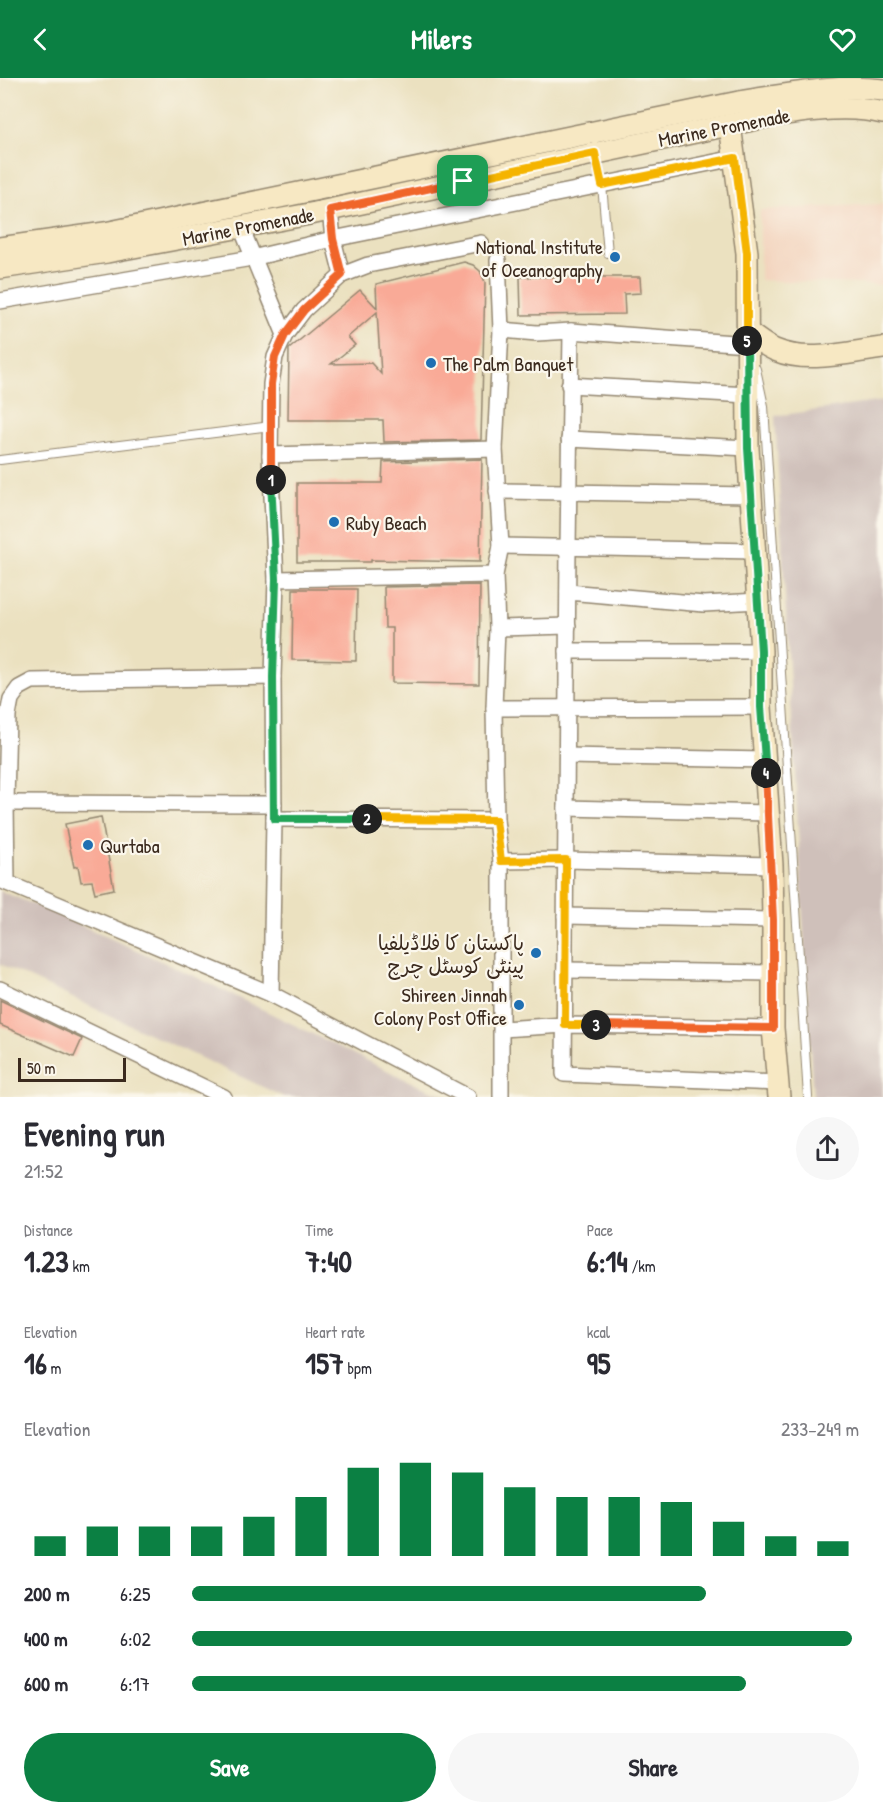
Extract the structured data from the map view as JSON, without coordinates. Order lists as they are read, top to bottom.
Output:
{
  "streets": {
    "main road": ["Marine Promenade"]
  },
  "places": [
    "National Institute of Oceanography",
    "The Palm Banquet",
    "Ruby Beach",
    "Qurtaba",
    "پاکستان کا فلاڈیلفیا پینٹی کوسٹل چرچ",
    "Shireen Jinnah Colony Post Office"
  ],
  "scale_bar": "50 m",
  "page": {
    "header": "Milers",
    "pins": [
      "5",
      "1",
      "4",
      "2",
      "3"
    ],
    "scale": "50 m",
    "heading": ["Evening run", "21:52"],
    "stats": [
      ["Distance", "1.23 km"],
      ["Time", "7:40"],
      ["Pace", "6:14 /km"],
      ["Elevation", "16 m"],
      ["Heart rate", "157 bpm"],
      ["kcal", "95"]
    ],
    "chart": ["Elevation", "233–249 m"],
    "list": [
      {
        "name": "200 m",
        "note": "6:25"
      },
      {
        "name": "400 m",
        "note": "6:02"
      },
      {
        "name": "600 m",
        "note": "6:17"
      }
    ],
    "buttons": ["Save", "Share"]
  }
}
